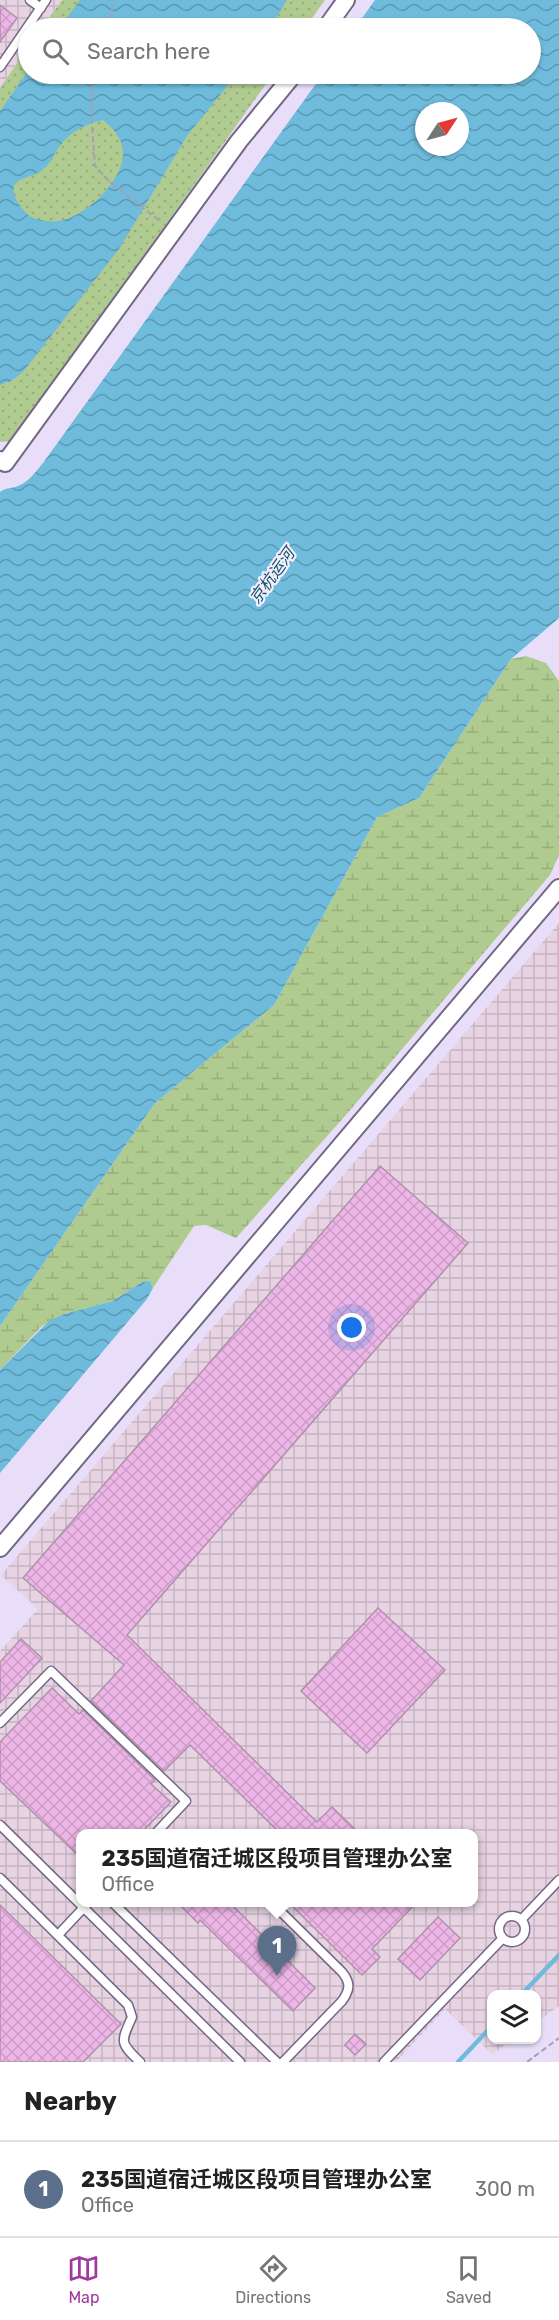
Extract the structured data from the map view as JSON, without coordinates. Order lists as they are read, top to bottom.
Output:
{
  "water": ["京杭运河"],
  "north": "top right",
  "page": {
    "search": "Search here",
    "popup": ["235国道宿迁城区段项目管理办公室", "Office"],
    "pins": "1",
    "heading": "Nearby",
    "list": [
      {
        "mark": "1",
        "name": "235国道宿迁城区段项目管理办公室",
        "note": "Office",
        "value": "300 m"
      }
    ],
    "nav": ["Map", "Directions", "Saved"]
  }
}
